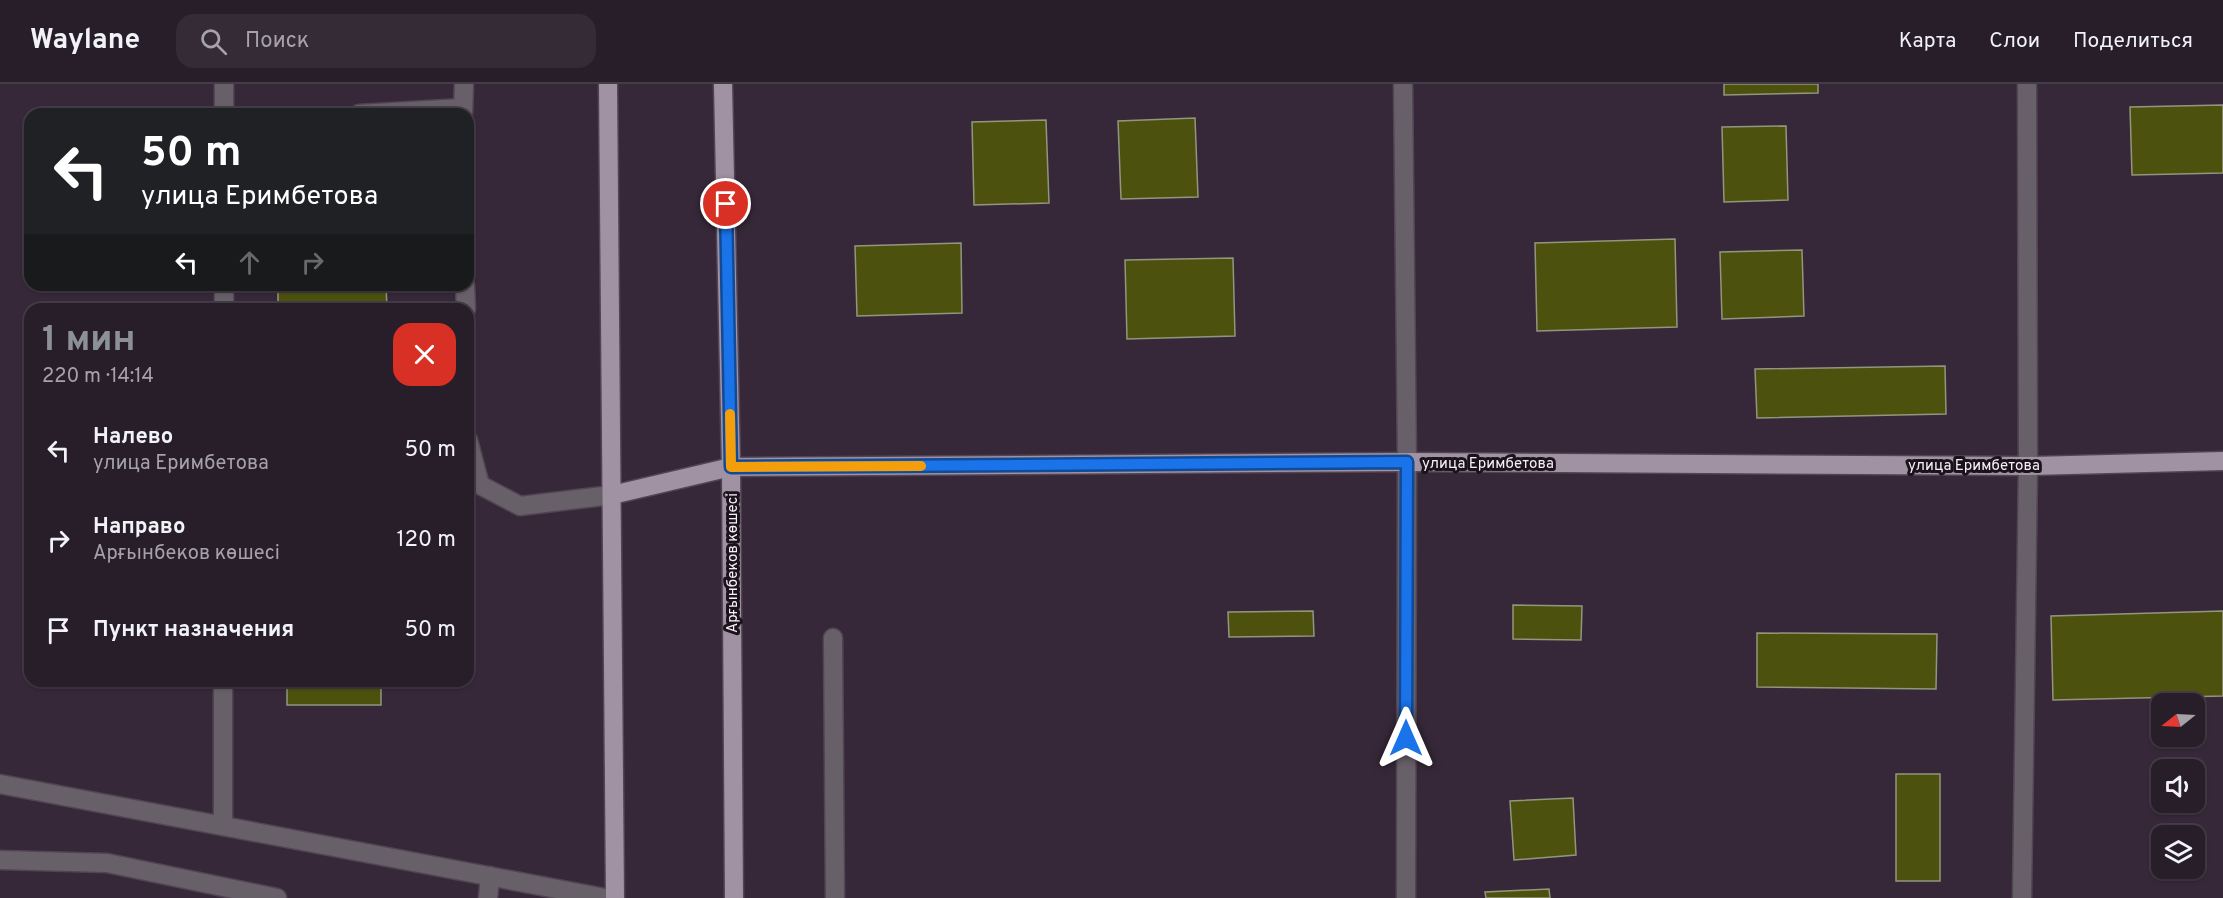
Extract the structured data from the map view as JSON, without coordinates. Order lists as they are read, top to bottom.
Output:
{
  "streets": {
    "main road": ["улица Еримбетова", "Арғынбеков көшесі"]
  },
  "crossings": [
    ["улица Еримбетова", "Арғынбеков көшесі"]
  ],
  "north": "left",
  "page": {
    "header": "Waylane",
    "search": "Поиск",
    "nav": ["Карта", "Слои", "Поделиться"],
    "turn": ["50 m", "улица Еримбетова"],
    "heading": ["1 мин", "220 m · 14:14"],
    "list": [
      {
        "name": "Налево",
        "note": "улица Еримбетова",
        "value": "50 m"
      },
      {
        "name": "Направо",
        "note": "Арғынбеков көшесі",
        "value": "120 m"
      },
      {
        "name": "Пункт назначения",
        "value": "50 m"
      }
    ]
  }
}
